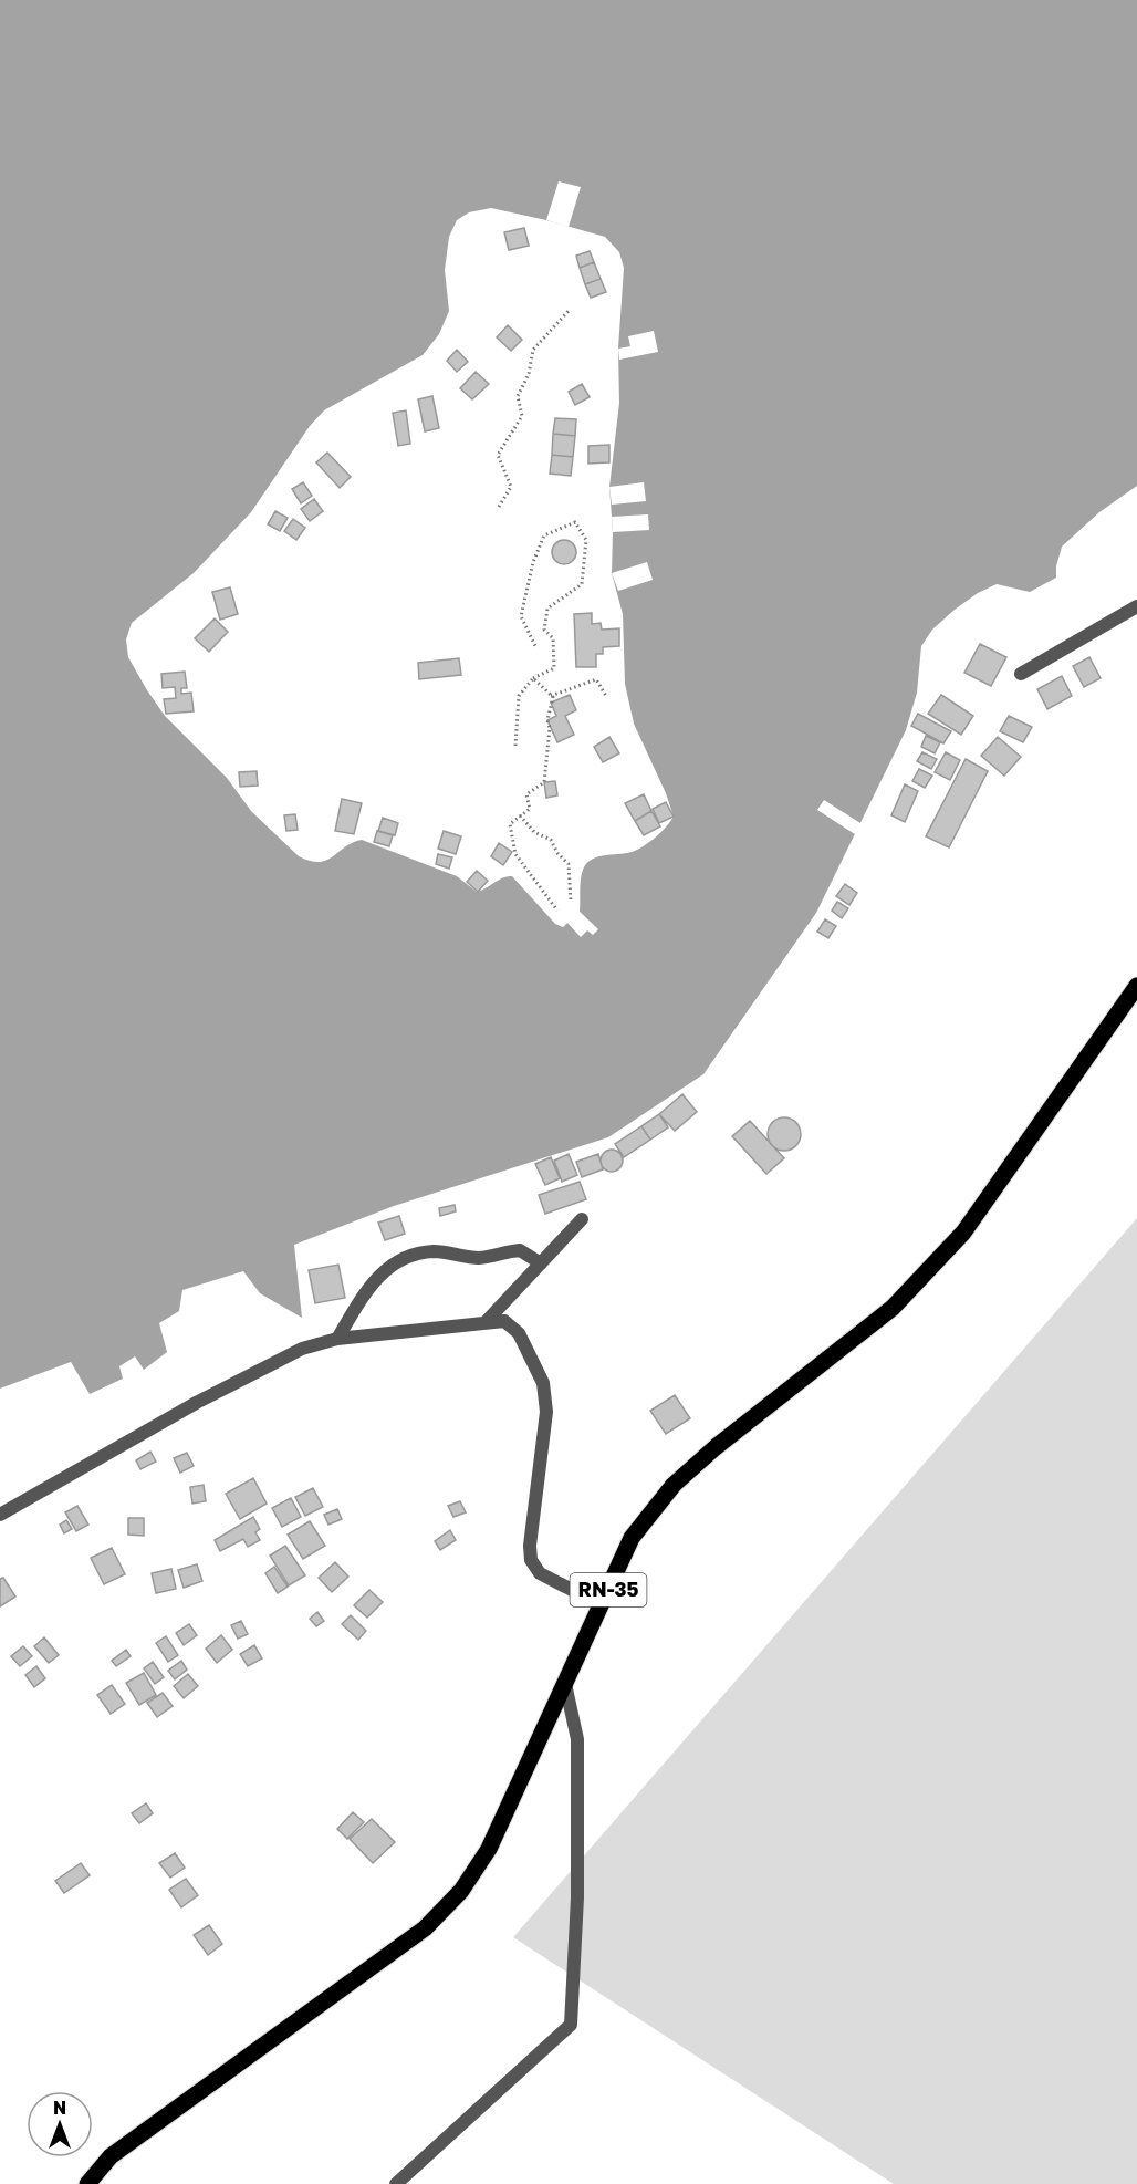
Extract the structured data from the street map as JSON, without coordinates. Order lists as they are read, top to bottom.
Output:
{
  "streets": {
    "main road": ["RN-35"]
  },
  "north": "top"
}
